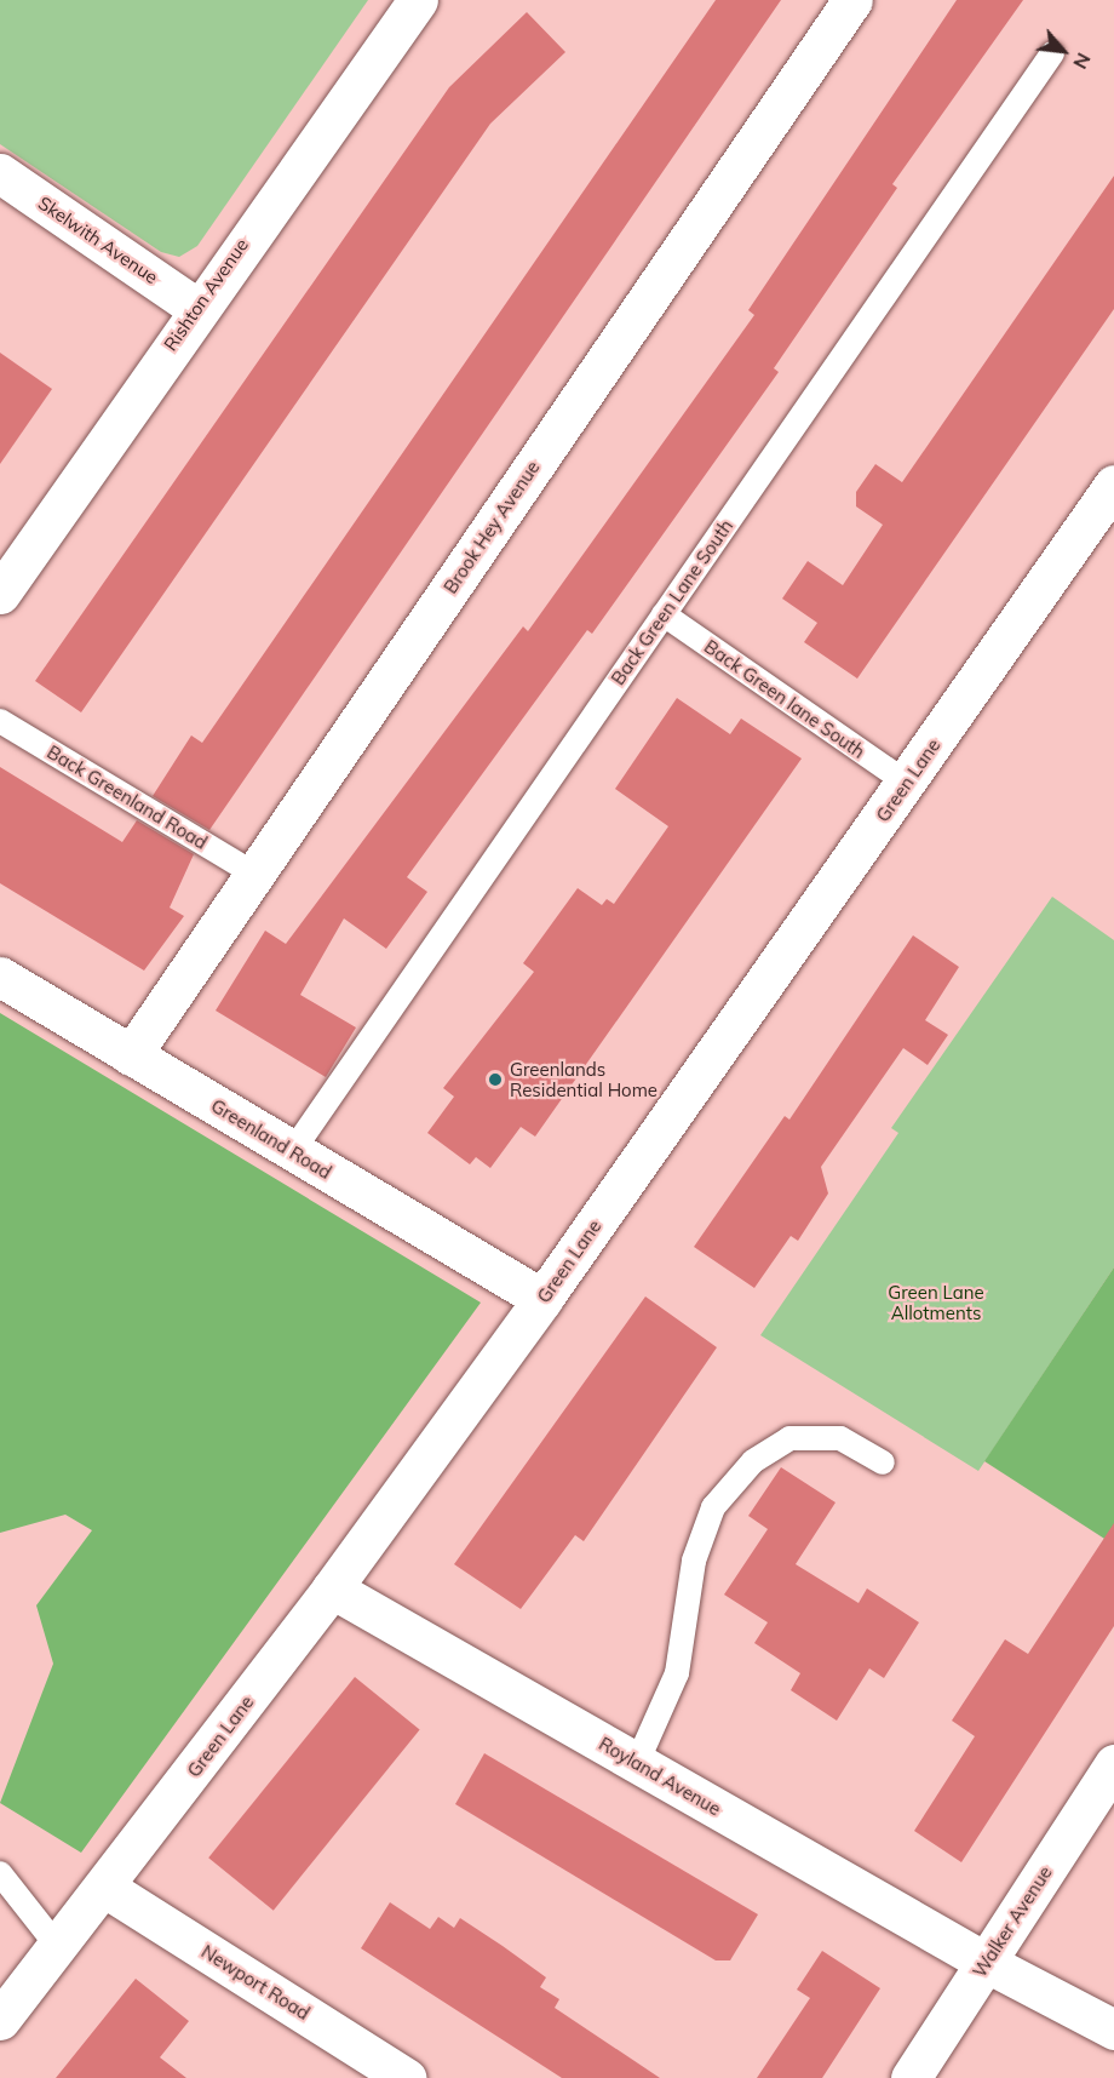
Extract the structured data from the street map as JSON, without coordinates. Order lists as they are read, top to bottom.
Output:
{
  "streets": {
    "street": [
      "Skelwith Avenue",
      "Rishton Avenue",
      "Brook Hey Avenue",
      "Green Lane",
      "Greenland Road",
      "Royland Avenue",
      "Walker Avenue",
      "Newport Road"
    ],
    "lane": ["Back Green Lane South", "Back Green lane South", "Back Greenland Road"]
  },
  "crossings": [
    ["Skelwith Avenue", "Rishton Avenue"],
    ["Brook Hey Avenue", "Back Greenland Road"],
    ["Brook Hey Avenue", "Greenland Road"],
    ["Back Green Lane South", "Back Green lane South"],
    ["Back Green Lane South", "Greenland Road"],
    ["Back Green lane South", "Green Lane"],
    ["Green Lane", "Greenland Road"],
    ["Green Lane", "Royland Avenue"],
    ["Green Lane", "Newport Road"],
    ["Royland Avenue", "Walker Avenue"]
  ],
  "parks": ["Green Lane Allotments"],
  "places": ["Greenlands Residential Home"],
  "north": "bottom right"
}
